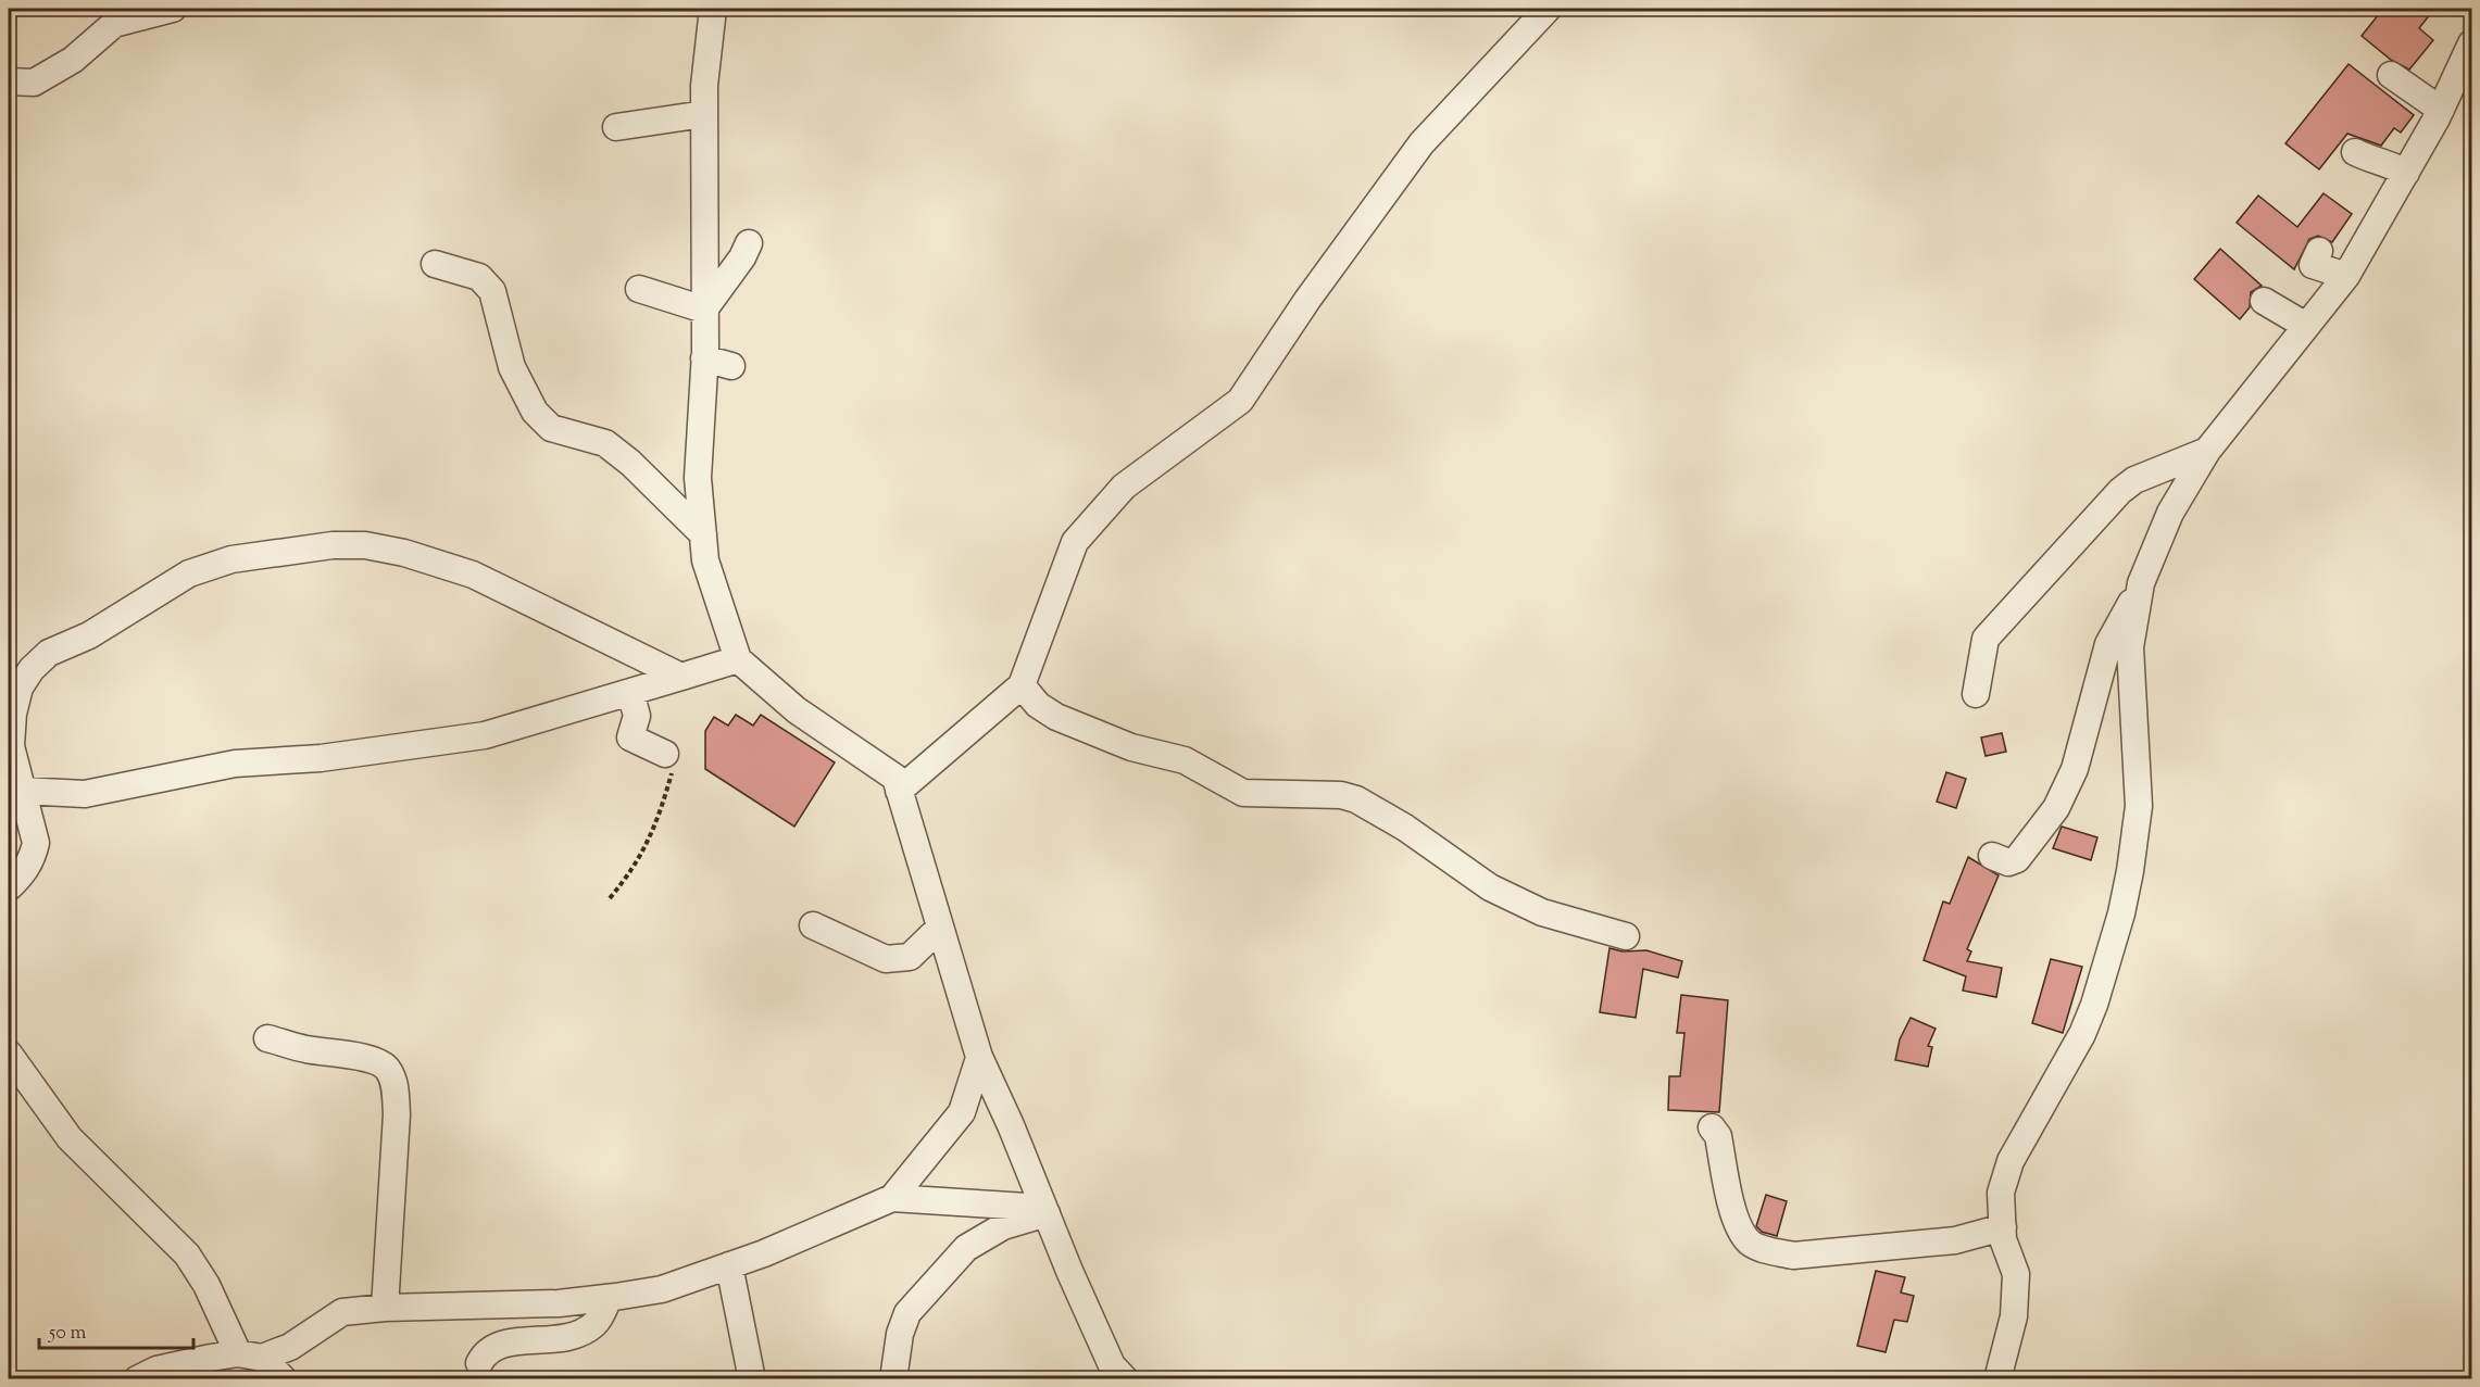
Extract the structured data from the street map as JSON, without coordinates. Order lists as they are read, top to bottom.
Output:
{
  "scale_bar": "50 m"
}
